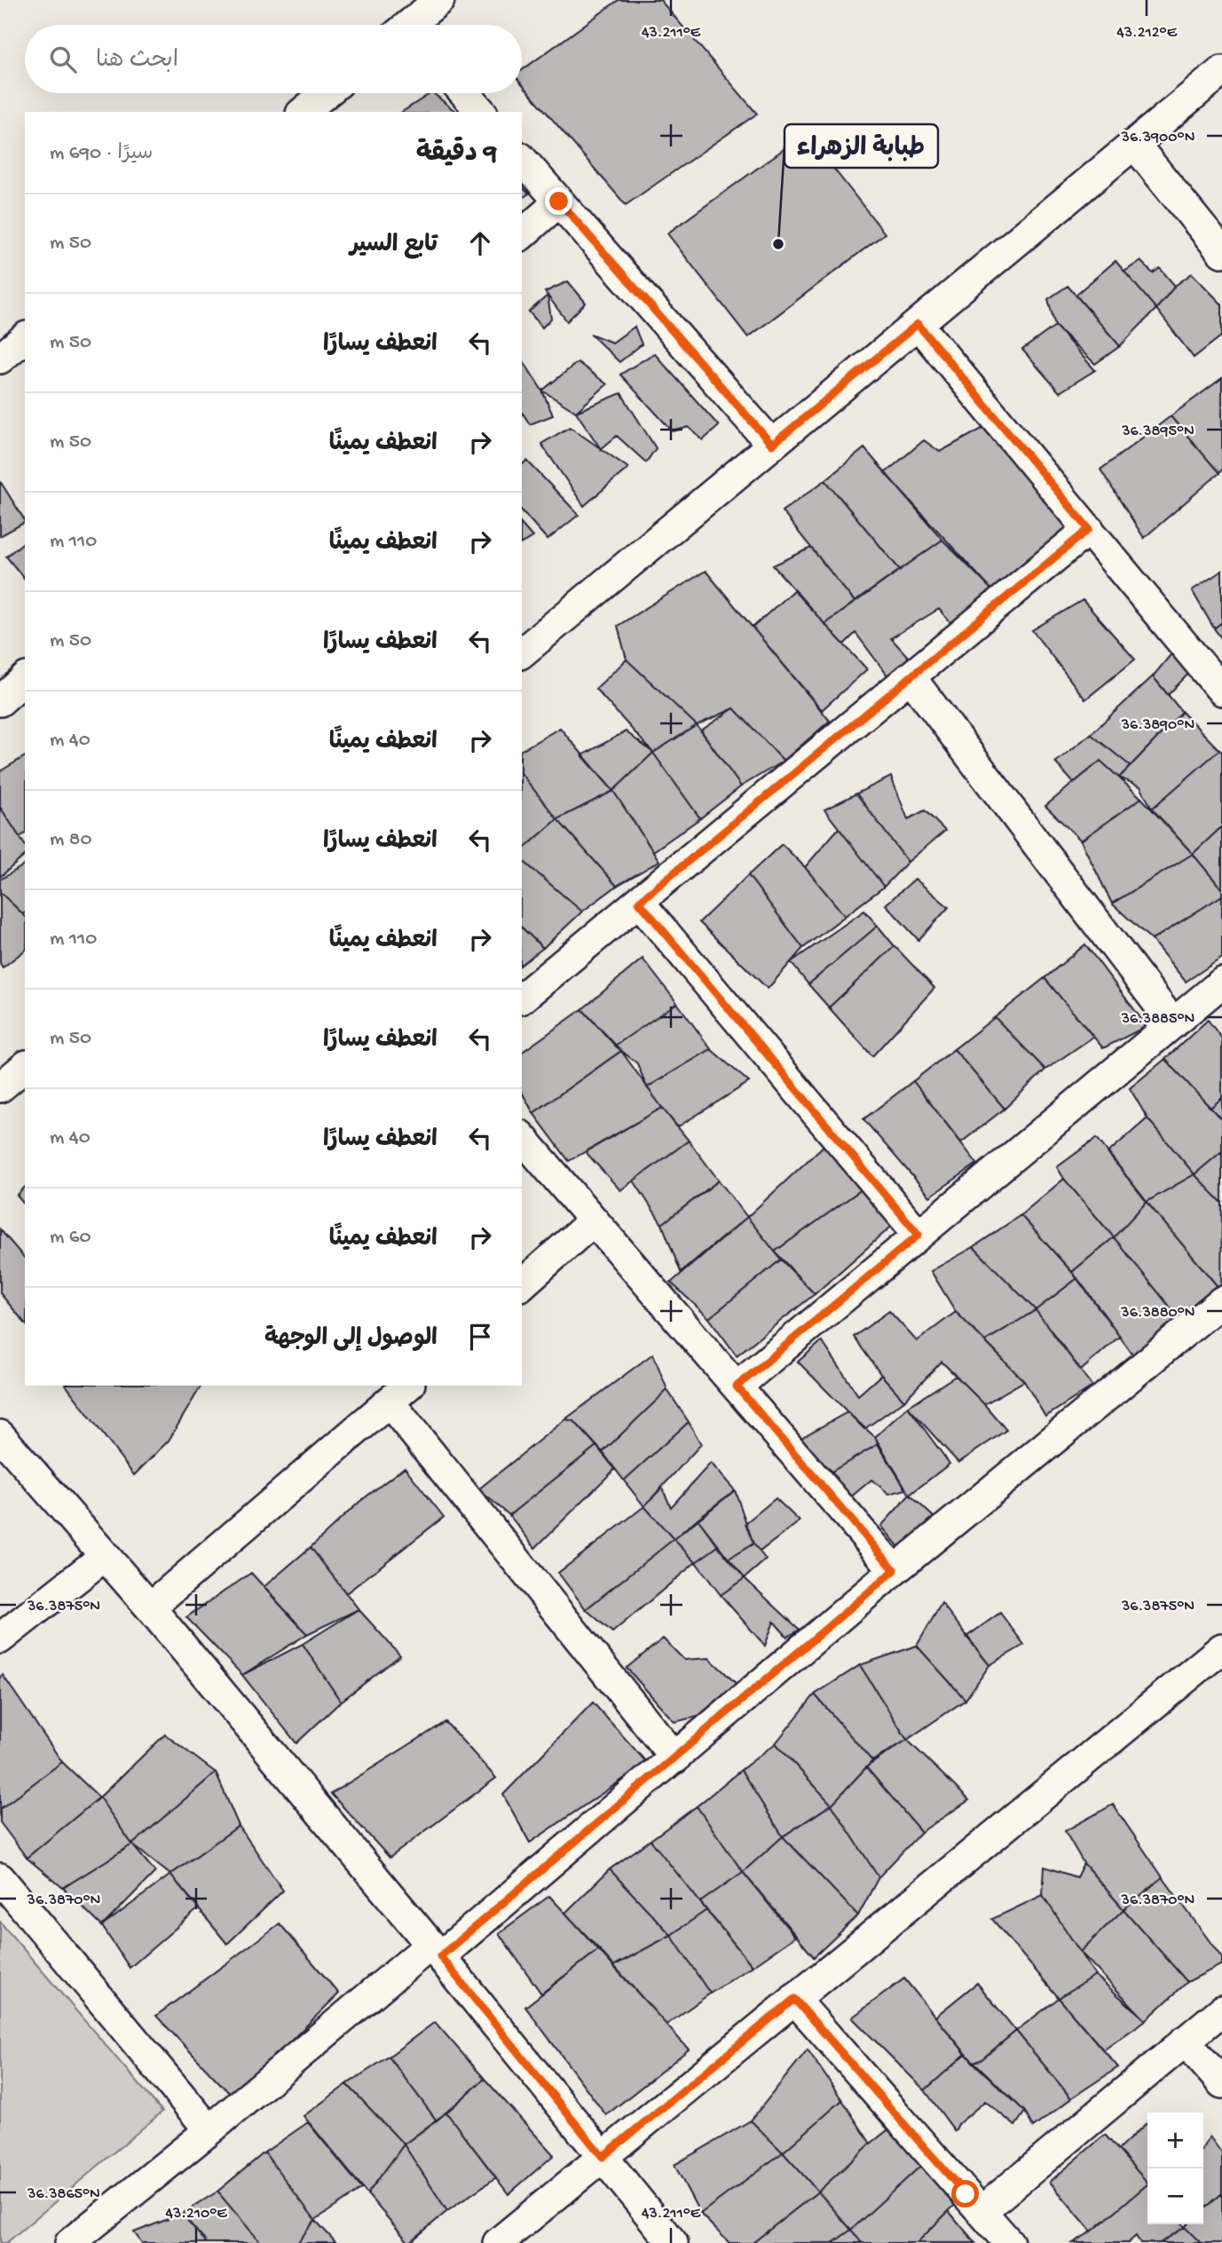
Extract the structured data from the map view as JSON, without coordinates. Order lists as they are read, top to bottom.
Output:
{
  "places": ["طبابة الزهراء"],
  "page": {
    "search": "ابحث هنا",
    "heading": ["9 دقيقة", "سيرًا · 690 m"],
    "list": [
      ["تابع السير", "50 m"],
      ["انعطف يسارًا", "50 m"],
      ["انعطف يمينًا", "50 m"],
      ["انعطف يمينًا", "110 m"],
      ["انعطف يسارًا", "50 m"],
      ["انعطف يمينًا", "40 m"],
      ["انعطف يسارًا", "80 m"],
      ["انعطف يمينًا", "110 m"],
      ["انعطف يسارًا", "50 m"],
      ["انعطف يسارًا", "40 m"],
      ["انعطف يمينًا", "60 m"],
      "الوصول إلى الوجهة"
    ],
    "map_buttons": ["+", "−"]
  },
  "coordinates": [
    "43.211°E",
    "43.212°E",
    "36.3900°N",
    "36.3895°N",
    "36.3890°N",
    "36.3885°N",
    "36.3880°N",
    "36.3875°N",
    "36.3870°N",
    "36.3865°N",
    "43.210°E"
  ]
}
